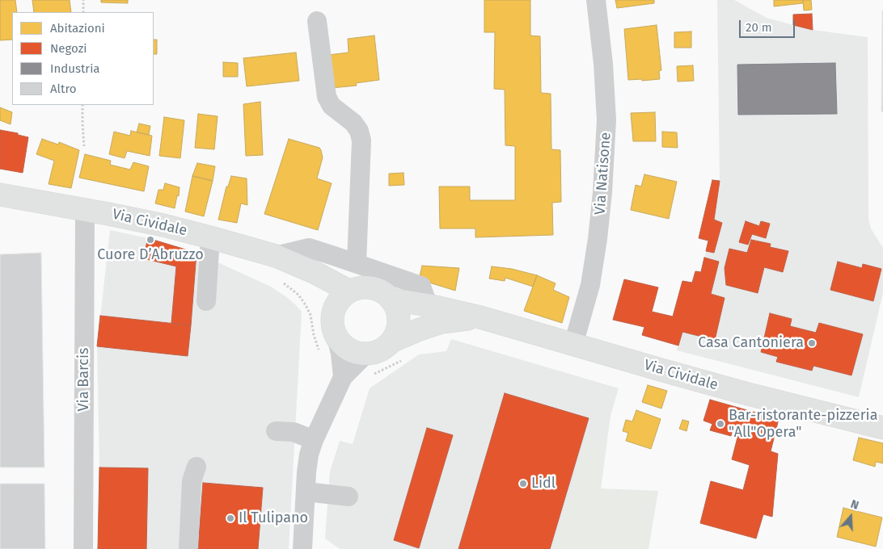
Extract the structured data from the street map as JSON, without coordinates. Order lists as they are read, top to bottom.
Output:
{
  "streets": {
    "main road": ["Via Cividale"],
    "street": ["Via Natisone", "Via Barcis"]
  },
  "crossings": [
    ["Via Natisone", "Via Cividale"],
    ["Via Cividale", "Via Barcis"]
  ],
  "places": [
    "Cuore D’Abruzzo",
    "Casa Cantoniera",
    "Bar-ristorante-pizzeria \"All\"Opera\"",
    "Lidl",
    "Il Tulipano"
  ],
  "legend": [
    "Abitazioni",
    "Negozi",
    "Industria",
    "Altro"
  ],
  "scale_bar": "20 m",
  "north": "top"
}
